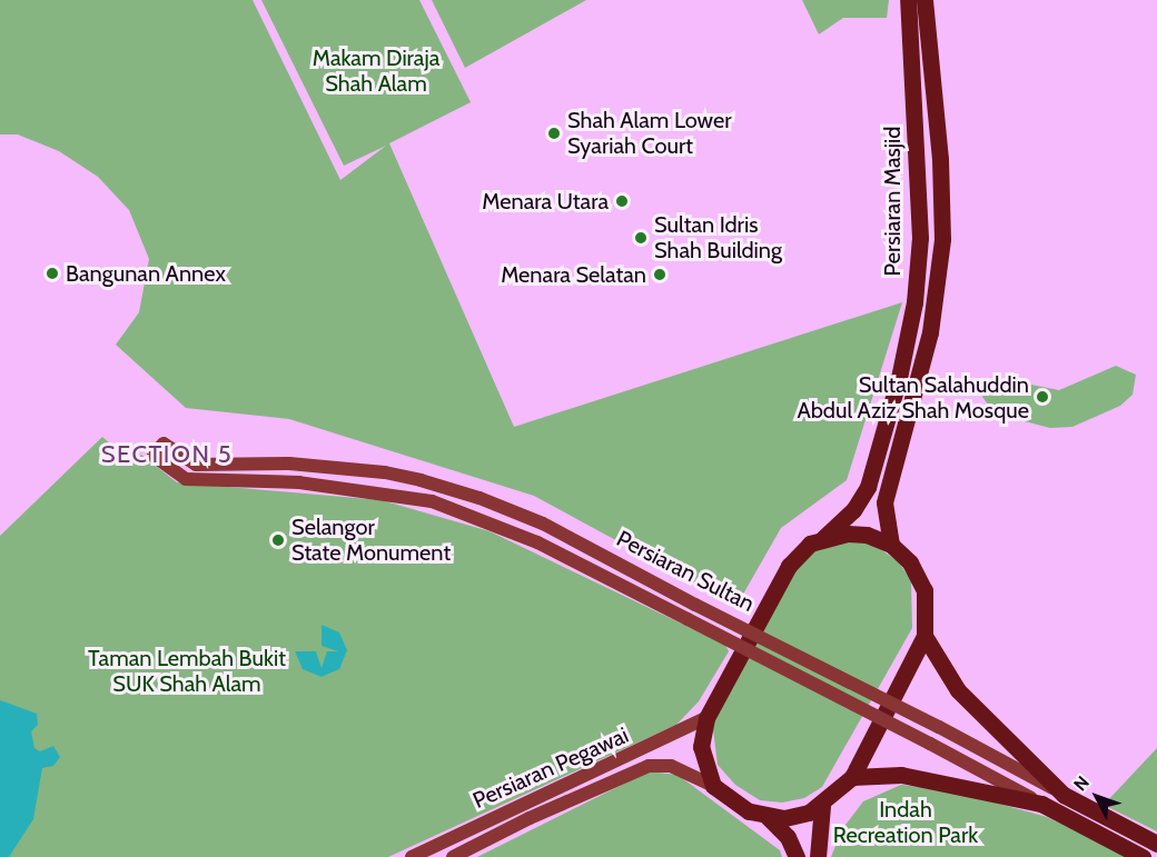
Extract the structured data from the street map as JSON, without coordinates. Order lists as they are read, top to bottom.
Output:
{
  "streets": {
    "main road": ["Persiaran Masjid", "Persiaran Sultan"],
    "street": ["Persiaran Pegawai"]
  },
  "crossings": [
    ["Persiaran Masjid", "Persiaran Pegawai"]
  ],
  "districts": ["SECTION 5"],
  "parks": ["Makam Diraja Shah Alam", "Taman Lembah Bukit SUK Shah Alam", "Indah Recreation Park"],
  "places": [
    "Shah Alam Lower Syariah Court",
    "Menara Utara",
    "Sultan Idris Shah Building",
    "Bangunan Annex",
    "Menara Selatan",
    "Sultan Salahuddin Abdul Aziz Shah Mosque",
    "Selangor State Monument"
  ],
  "north": "top left"
}
